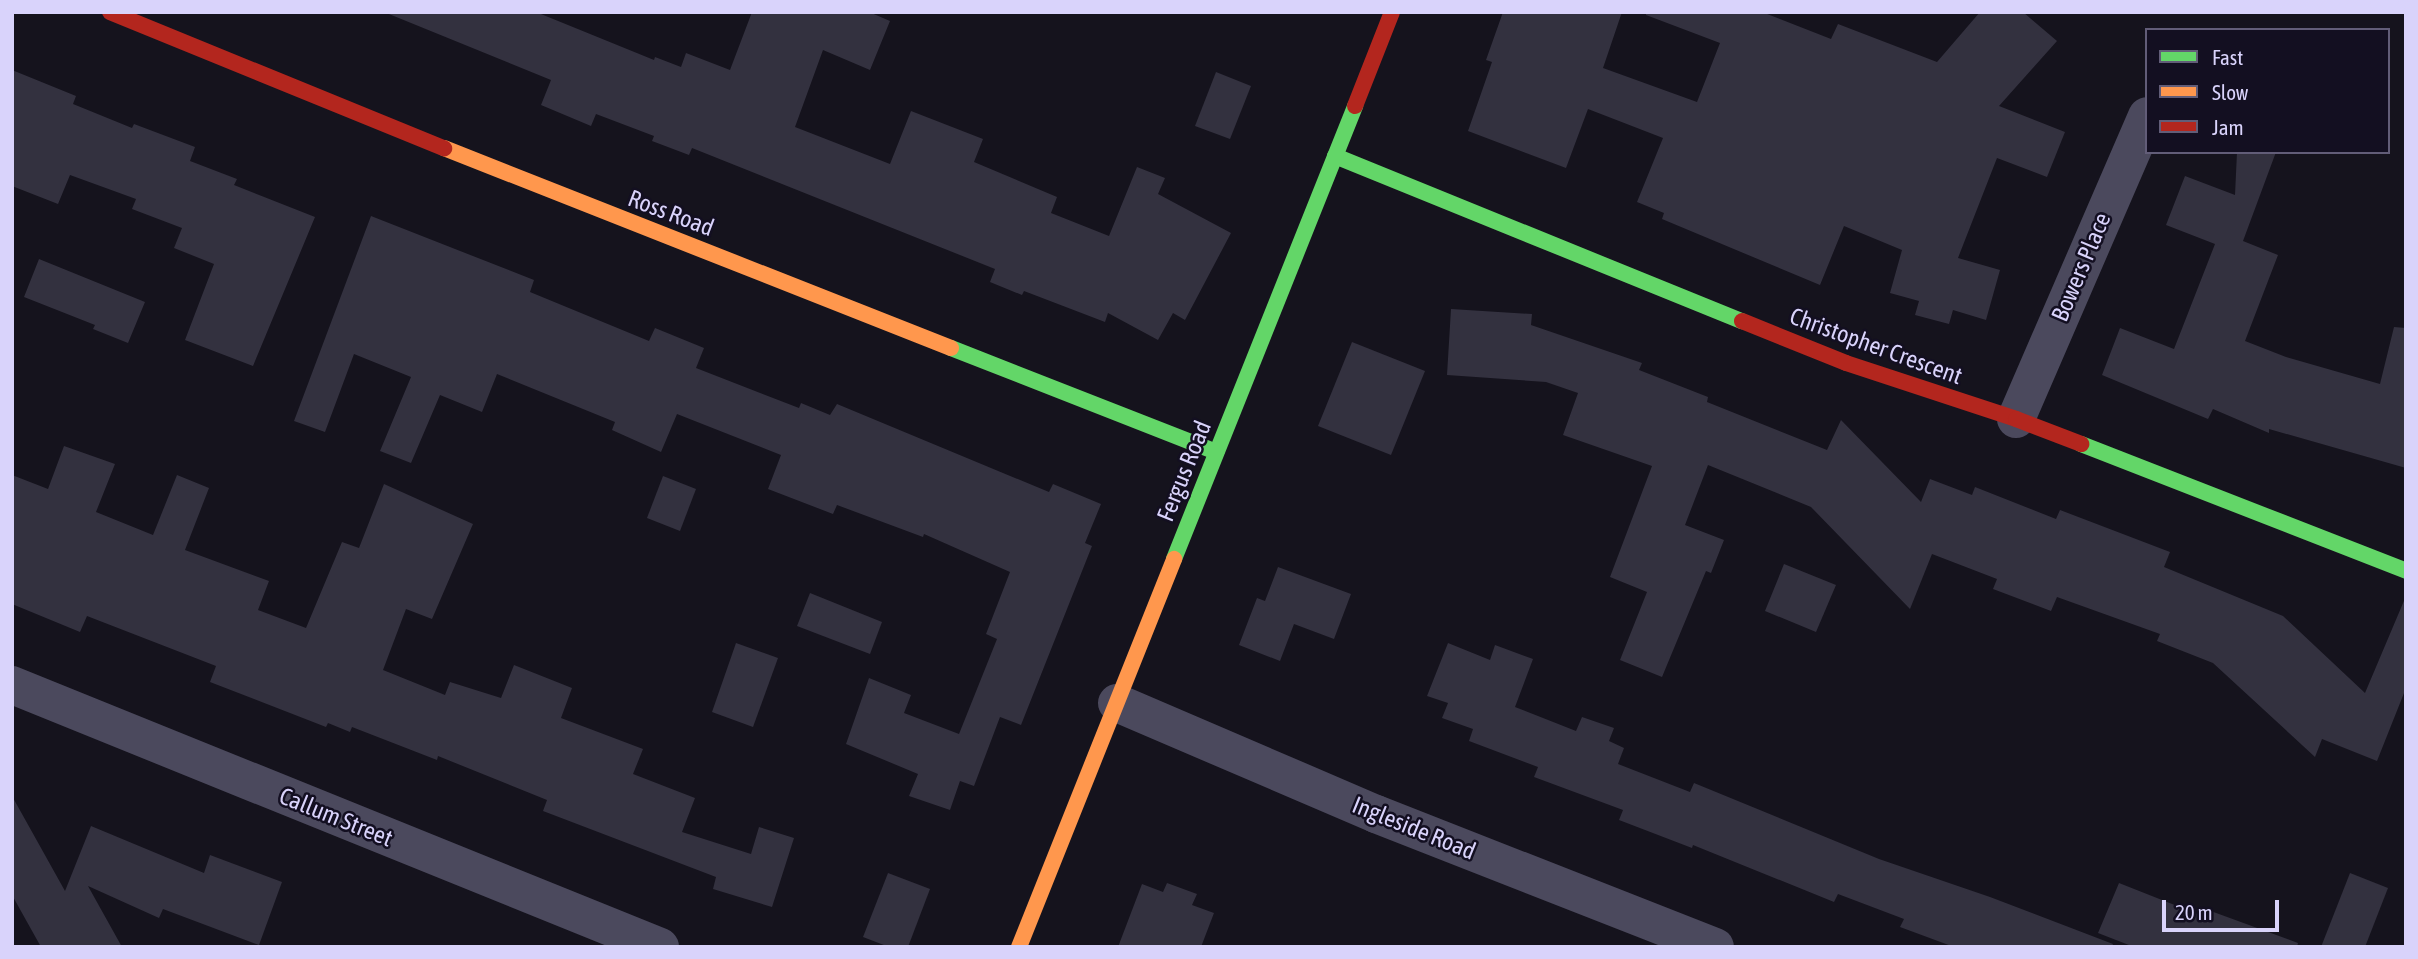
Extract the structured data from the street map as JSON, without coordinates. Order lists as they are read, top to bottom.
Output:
{
  "streets": {
    "street": [
      "Ross Road",
      "Bowers Place",
      "Christopher Crescent",
      "Fergus Road",
      "Callum Street",
      "Ingleside Road"
    ]
  },
  "crossings": [
    ["Ross Road", "Fergus Road"],
    ["Bowers Place", "Christopher Crescent"],
    ["Christopher Crescent", "Fergus Road"],
    ["Fergus Road", "Ingleside Road"]
  ],
  "legend": ["Fast", "Slow", "Jam"],
  "scale_bar": "20 m"
}
